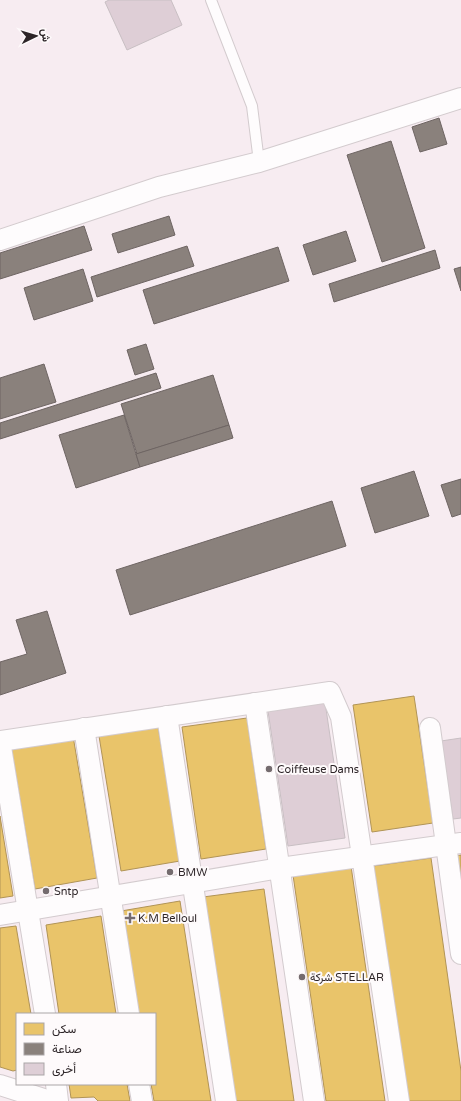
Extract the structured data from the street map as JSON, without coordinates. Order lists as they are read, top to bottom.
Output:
{
  "places": {
    "other": [
      "Coiffeuse Dams",
      "BMW",
      "Sntp",
      "شركة STELLAR"
    ],
    "health": ["K.M Belloul"]
  },
  "legend": ["سكن", "صناعة", "أخرى"],
  "north": "right"
}
